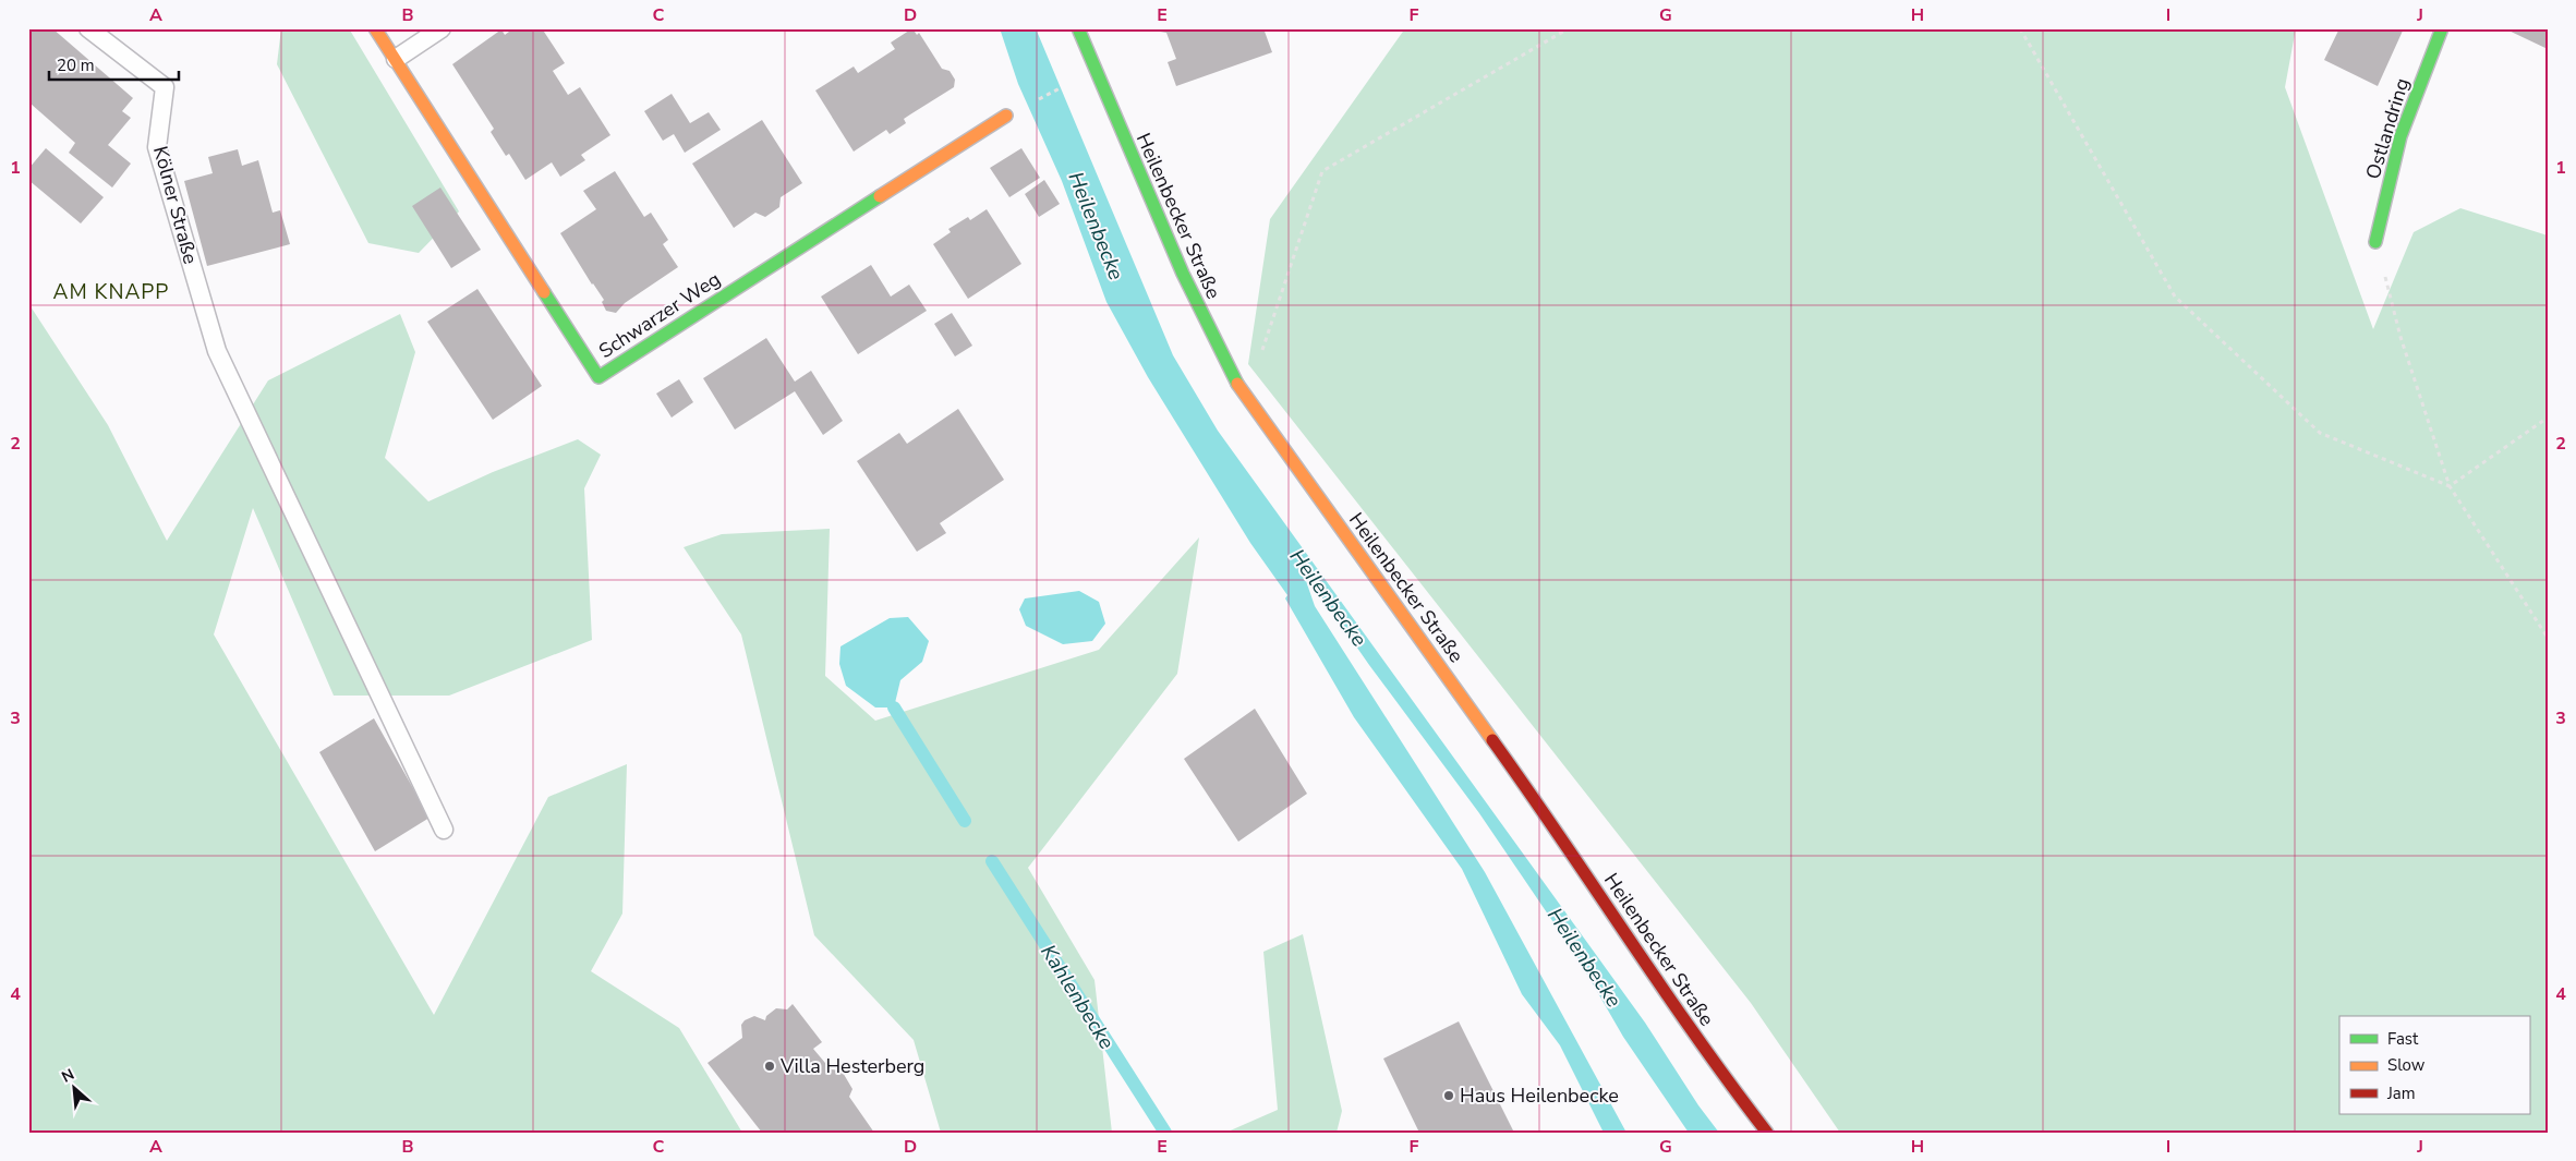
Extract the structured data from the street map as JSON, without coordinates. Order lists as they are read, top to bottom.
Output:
{
  "streets": {
    "main road": ["Ostlandring", "Heilenbecker Straße", "Schwarzer Weg"],
    "lane": ["Kölner Straße"]
  },
  "districts": ["AM KNAPP"],
  "water": ["Heilenbecke", "Kahlenbecke"],
  "places": ["Villa Hesterberg", "Haus Heilenbecke"],
  "legend": ["Fast", "Slow", "Jam"],
  "scale_bar": "20 m",
  "north": "top left",
  "grid": {
    "columns": [
      "A",
      "B",
      "C",
      "D",
      "E",
      "F",
      "G",
      "H",
      "I",
      "J"
    ],
    "rows": [
      "1",
      "2",
      "3",
      "4"
    ]
  }
}
